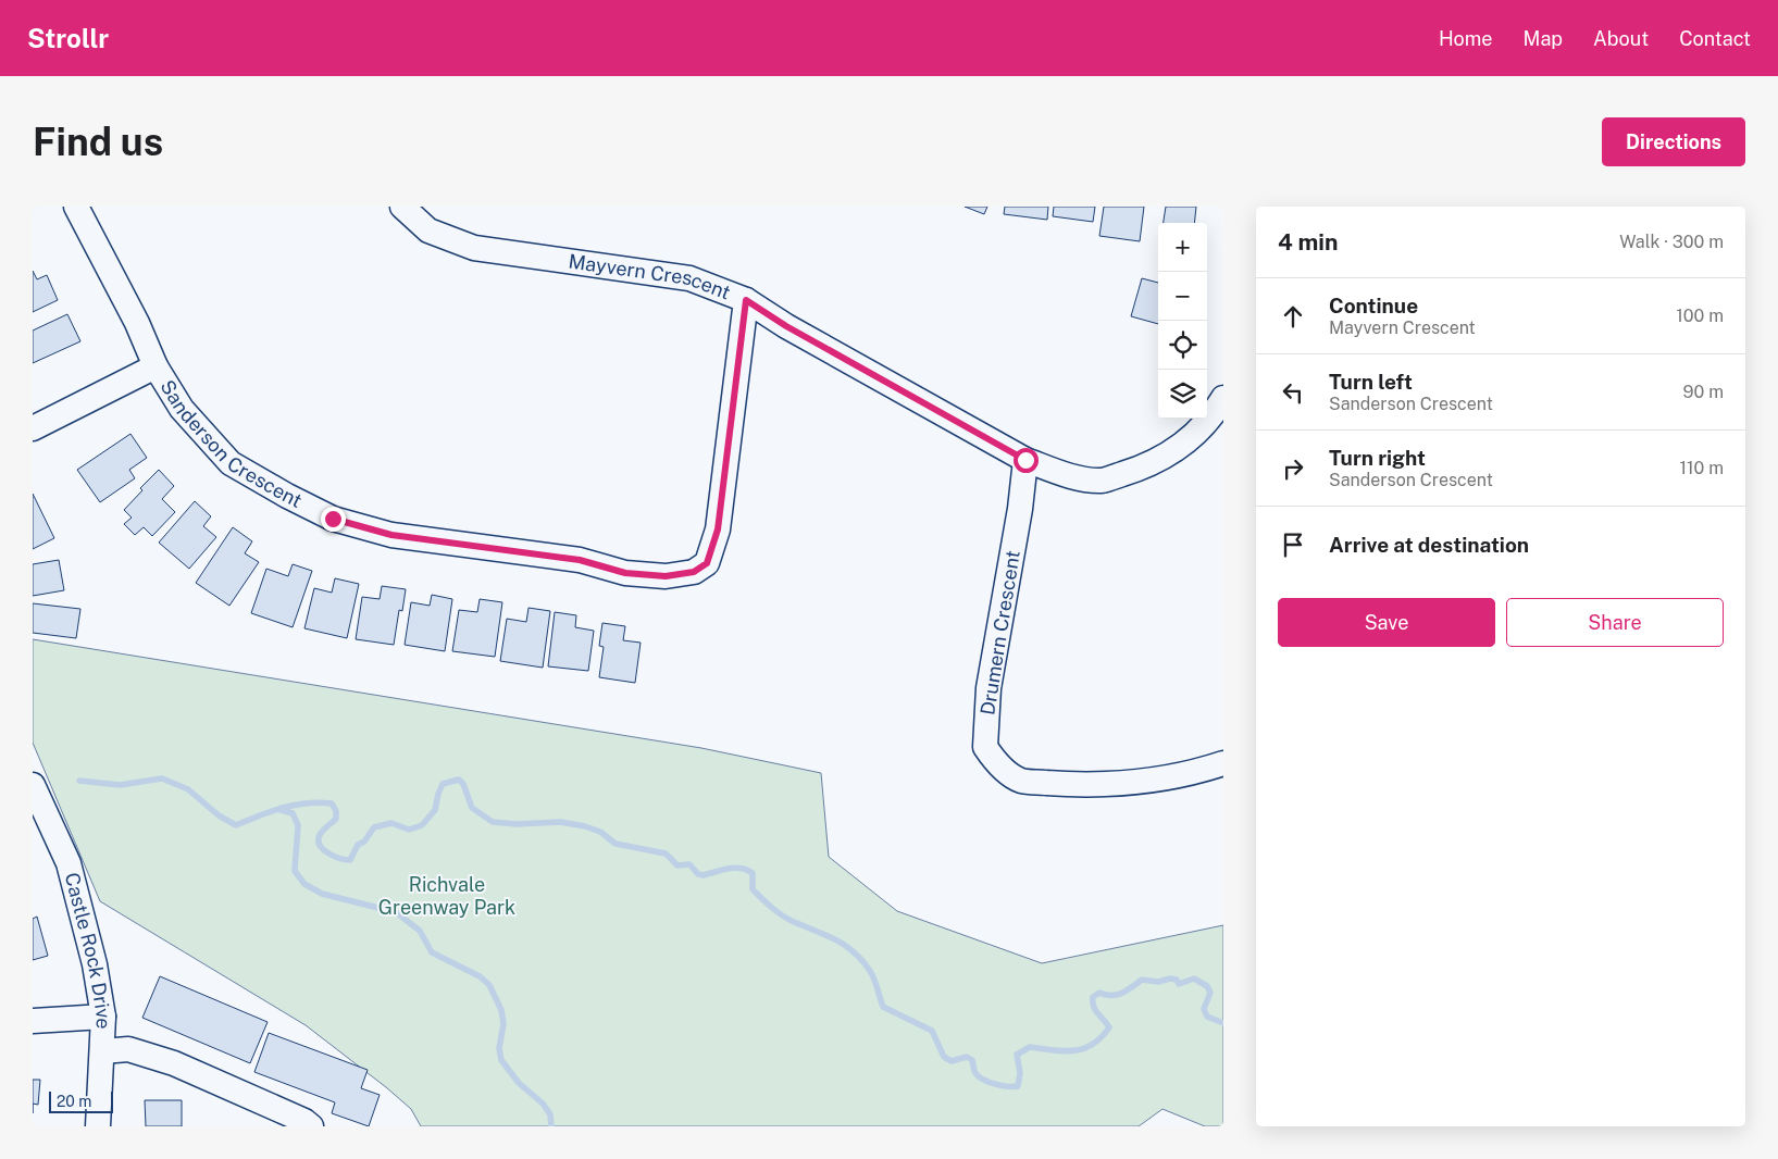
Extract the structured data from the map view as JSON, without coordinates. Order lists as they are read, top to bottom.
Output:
{
  "streets": {
    "street": [
      "Mayvern Crescent",
      "Sanderson Crescent",
      "Drumern Crescent",
      "Castle Rock Drive"
    ]
  },
  "crossings": [
    ["Mayvern Crescent", "Sanderson Crescent"],
    ["Mayvern Crescent", "Drumern Crescent"]
  ],
  "parks": ["Richvale Greenway Park"],
  "scale_bar": "20 m",
  "page": {
    "header": "Strollr",
    "nav": [
      "Home",
      "Map",
      "About",
      "Contact"
    ],
    "buttons": [
      "Directions",
      ["Save", "Share"]
    ],
    "title": "Find us",
    "heading": ["4 min", "Walk · 300 m"],
    "map_buttons": ["+", "−"],
    "list": [
      ["Continue", "Mayvern Crescent", "100 m"],
      ["Turn left", "Sanderson Crescent", "90 m"],
      ["Turn right", "Sanderson Crescent", "110 m"],
      "Arrive at destination"
    ],
    "scale": "20 m"
  }
}
